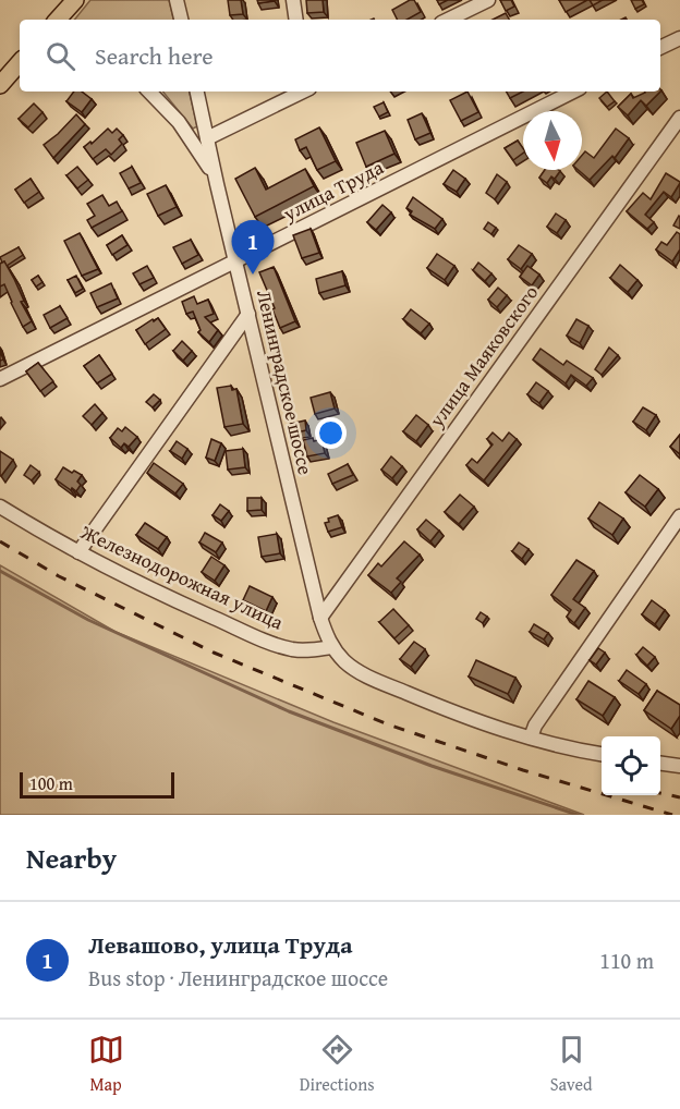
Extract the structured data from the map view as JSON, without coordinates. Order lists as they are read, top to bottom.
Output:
{
  "streets": {
    "street": [
      "улица Труда",
      "улица Маяковского",
      "Ленинградское шоссе",
      "Железнодорожная улица"
    ]
  },
  "crossings": [
    ["улица Труда", "Ленинградское шоссе"],
    ["улица Маяковского", "Ленинградское шоссе"],
    ["Ленинградское шоссе", "Железнодорожная улица"]
  ],
  "scale_bar": "100 m",
  "north": "bottom",
  "page": {
    "search": "Search here",
    "pins": "1",
    "scale": "100 m",
    "heading": "Nearby",
    "list": [
      {
        "mark": "1",
        "name": "Левашово, улица Труда",
        "note": "Bus stop · Ленинградское шоссе",
        "value": "110 m"
      }
    ],
    "nav": ["Map", "Directions", "Saved"]
  }
}
